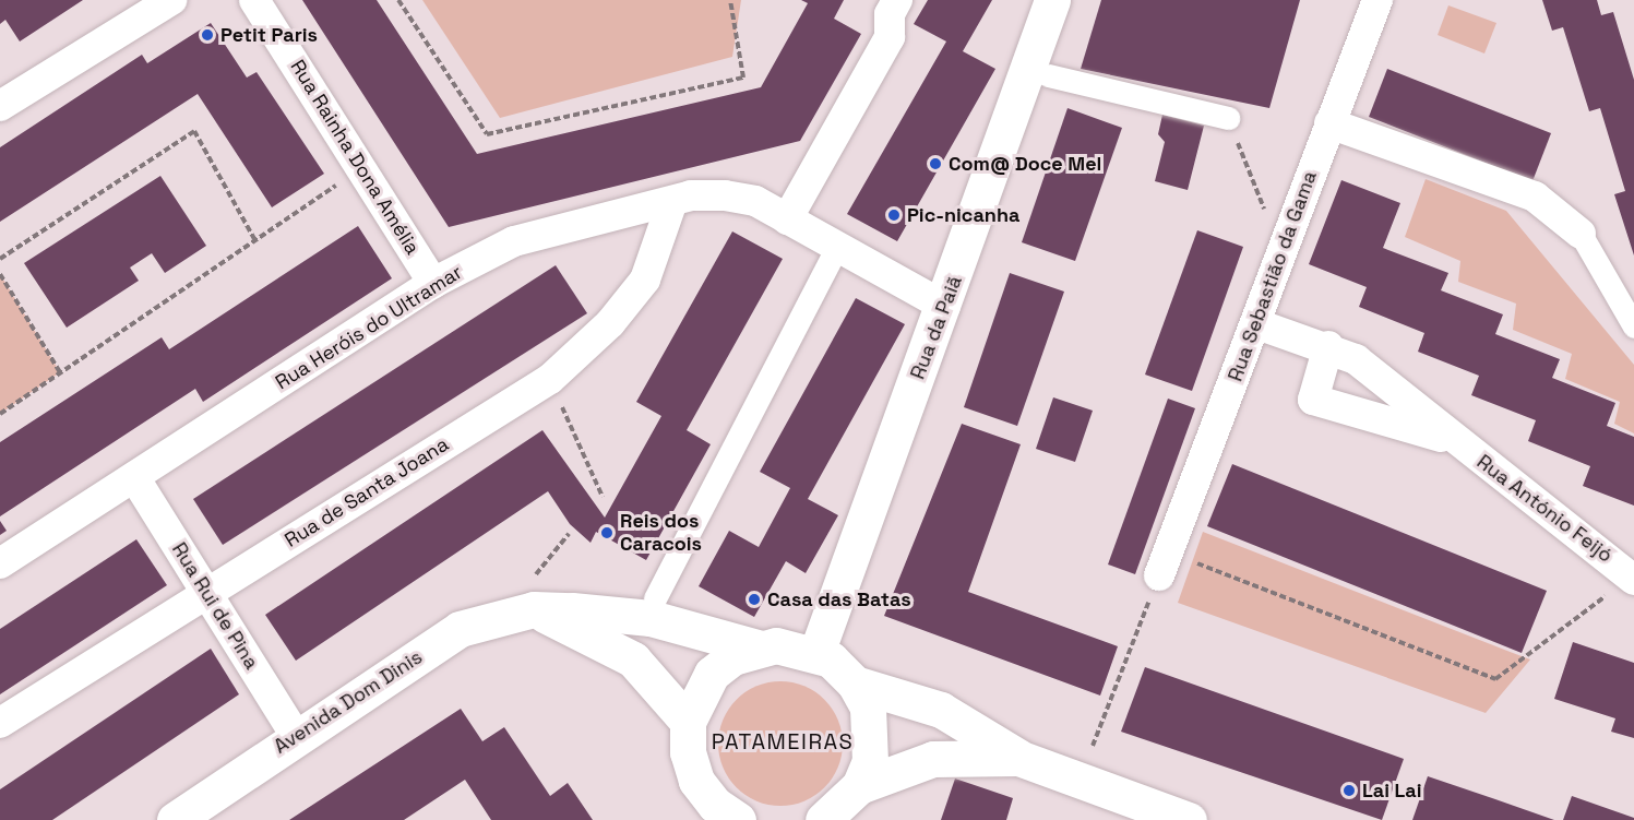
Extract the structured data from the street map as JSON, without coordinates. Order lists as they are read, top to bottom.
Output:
{
  "streets": {
    "street": [
      "Rua Rainha Dona Amélia",
      "Rua Sebastião da Gama",
      "Rua Heróis do Ultramar",
      "Rua da Paiã",
      "Rua de Santa Joana",
      "Rua António Feijó",
      "Rua Rui de Pina",
      "Avenida Dom Dinis"
    ]
  },
  "crossings": [
    ["Rua Rainha Dona Amélia", "Rua Heróis do Ultramar"],
    ["Rua Sebastião da Gama", "Rua António Feijó"],
    ["Rua Heróis do Ultramar", "Rua da Paiã"],
    ["Rua Heróis do Ultramar", "Rua de Santa Joana"],
    ["Rua Heróis do Ultramar", "Rua Rui de Pina"],
    ["Rua da Paiã", "Avenida Dom Dinis"],
    ["Rua de Santa Joana", "Rua Rui de Pina"],
    ["Rua Rui de Pina", "Avenida Dom Dinis"]
  ],
  "districts": ["PATAMEIRAS"],
  "places": [
    "Petit Paris",
    "Com@ Doce Mel",
    "Pic-nicanha",
    "Reis dos Caracois",
    "Casa das Batas",
    "Lai Lai"
  ]
}
